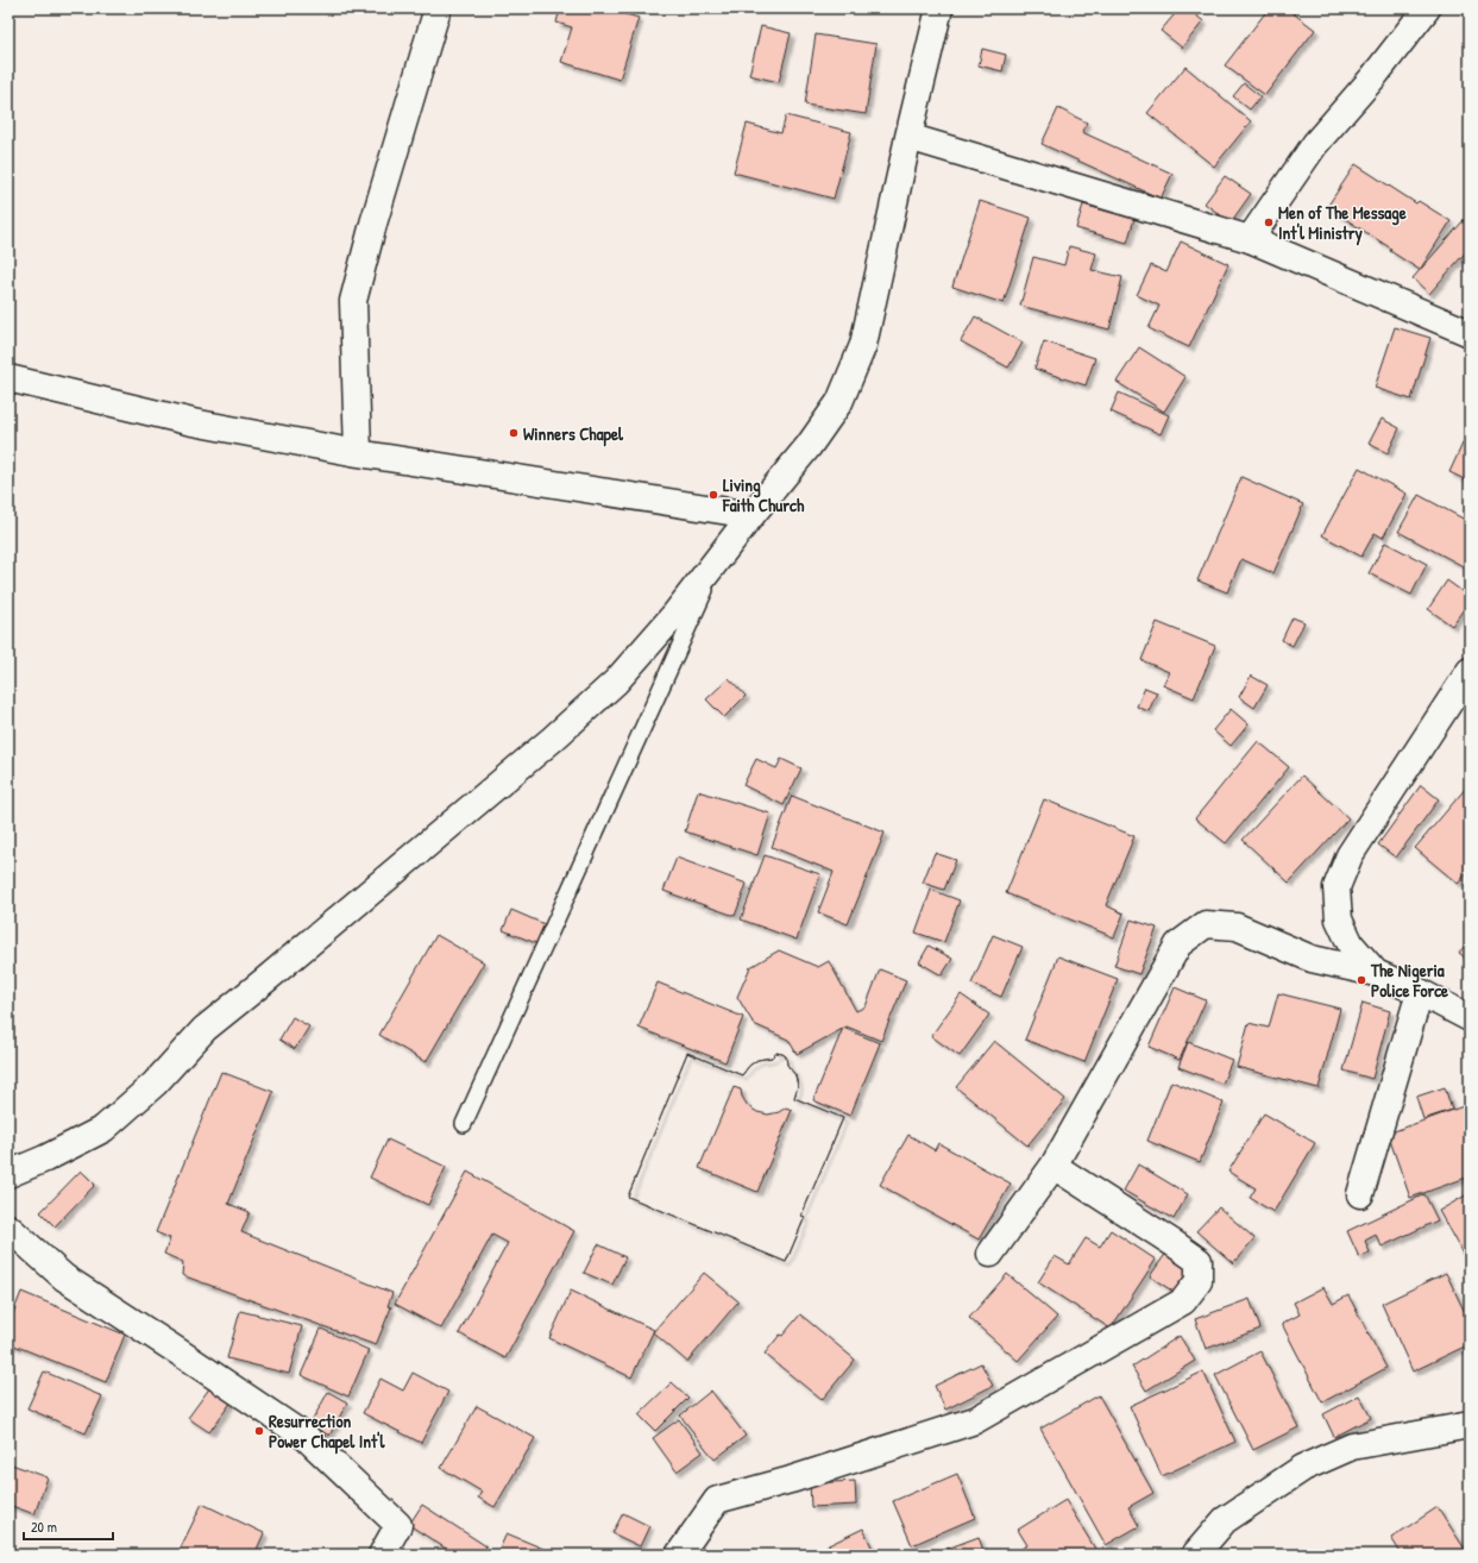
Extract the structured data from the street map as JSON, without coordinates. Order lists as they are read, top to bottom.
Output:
{
  "places": [
    "Men of The Message Int'l Ministry",
    "Winners Chapel",
    "Living Faith Church",
    "The Nigeria Police Force",
    "Resurrection Power Chapel Int'l"
  ],
  "scale_bar": "20 m"
}
